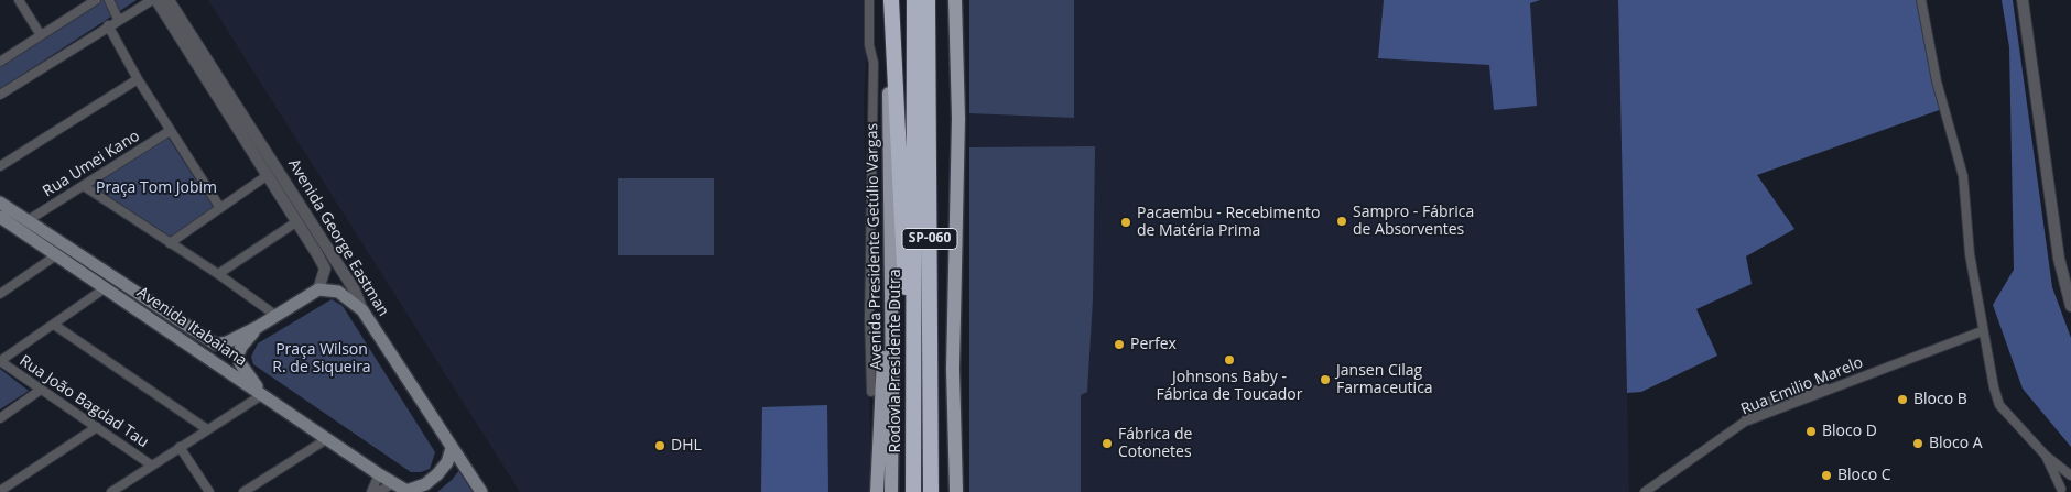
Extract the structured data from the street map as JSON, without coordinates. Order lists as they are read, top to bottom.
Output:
{
  "streets": {
    "highway": ["SP-060", "Rodovia Presidente Dutra"],
    "main road": ["Avenida George Eastman", "Avenida Presidente Getúlio Vargas", "Avenida Itabaiana"],
    "street": ["Rua Umei Kano", "Rua Emilio Marelo", "Rua João Bagdad Tau"]
  },
  "crossings": [
    ["Rua Umei Kano", "Avenida Itabaiana"]
  ],
  "parks": ["Praça Tom Jobim", "Praça Wilson R. de Siqueira"],
  "places": [
    "Sampro - Fábrica de Absorventes",
    "Pacaembu - Recebimento de Matéria Prima",
    "Perfex",
    "Johnsons Baby - Fábrica de Toucador",
    "Jansen Cilag Farmaceutica",
    "Bloco B",
    "Bloco D",
    "Fábrica de Cotonetes",
    "Bloco A",
    "DHL",
    "Bloco C"
  ]
}
